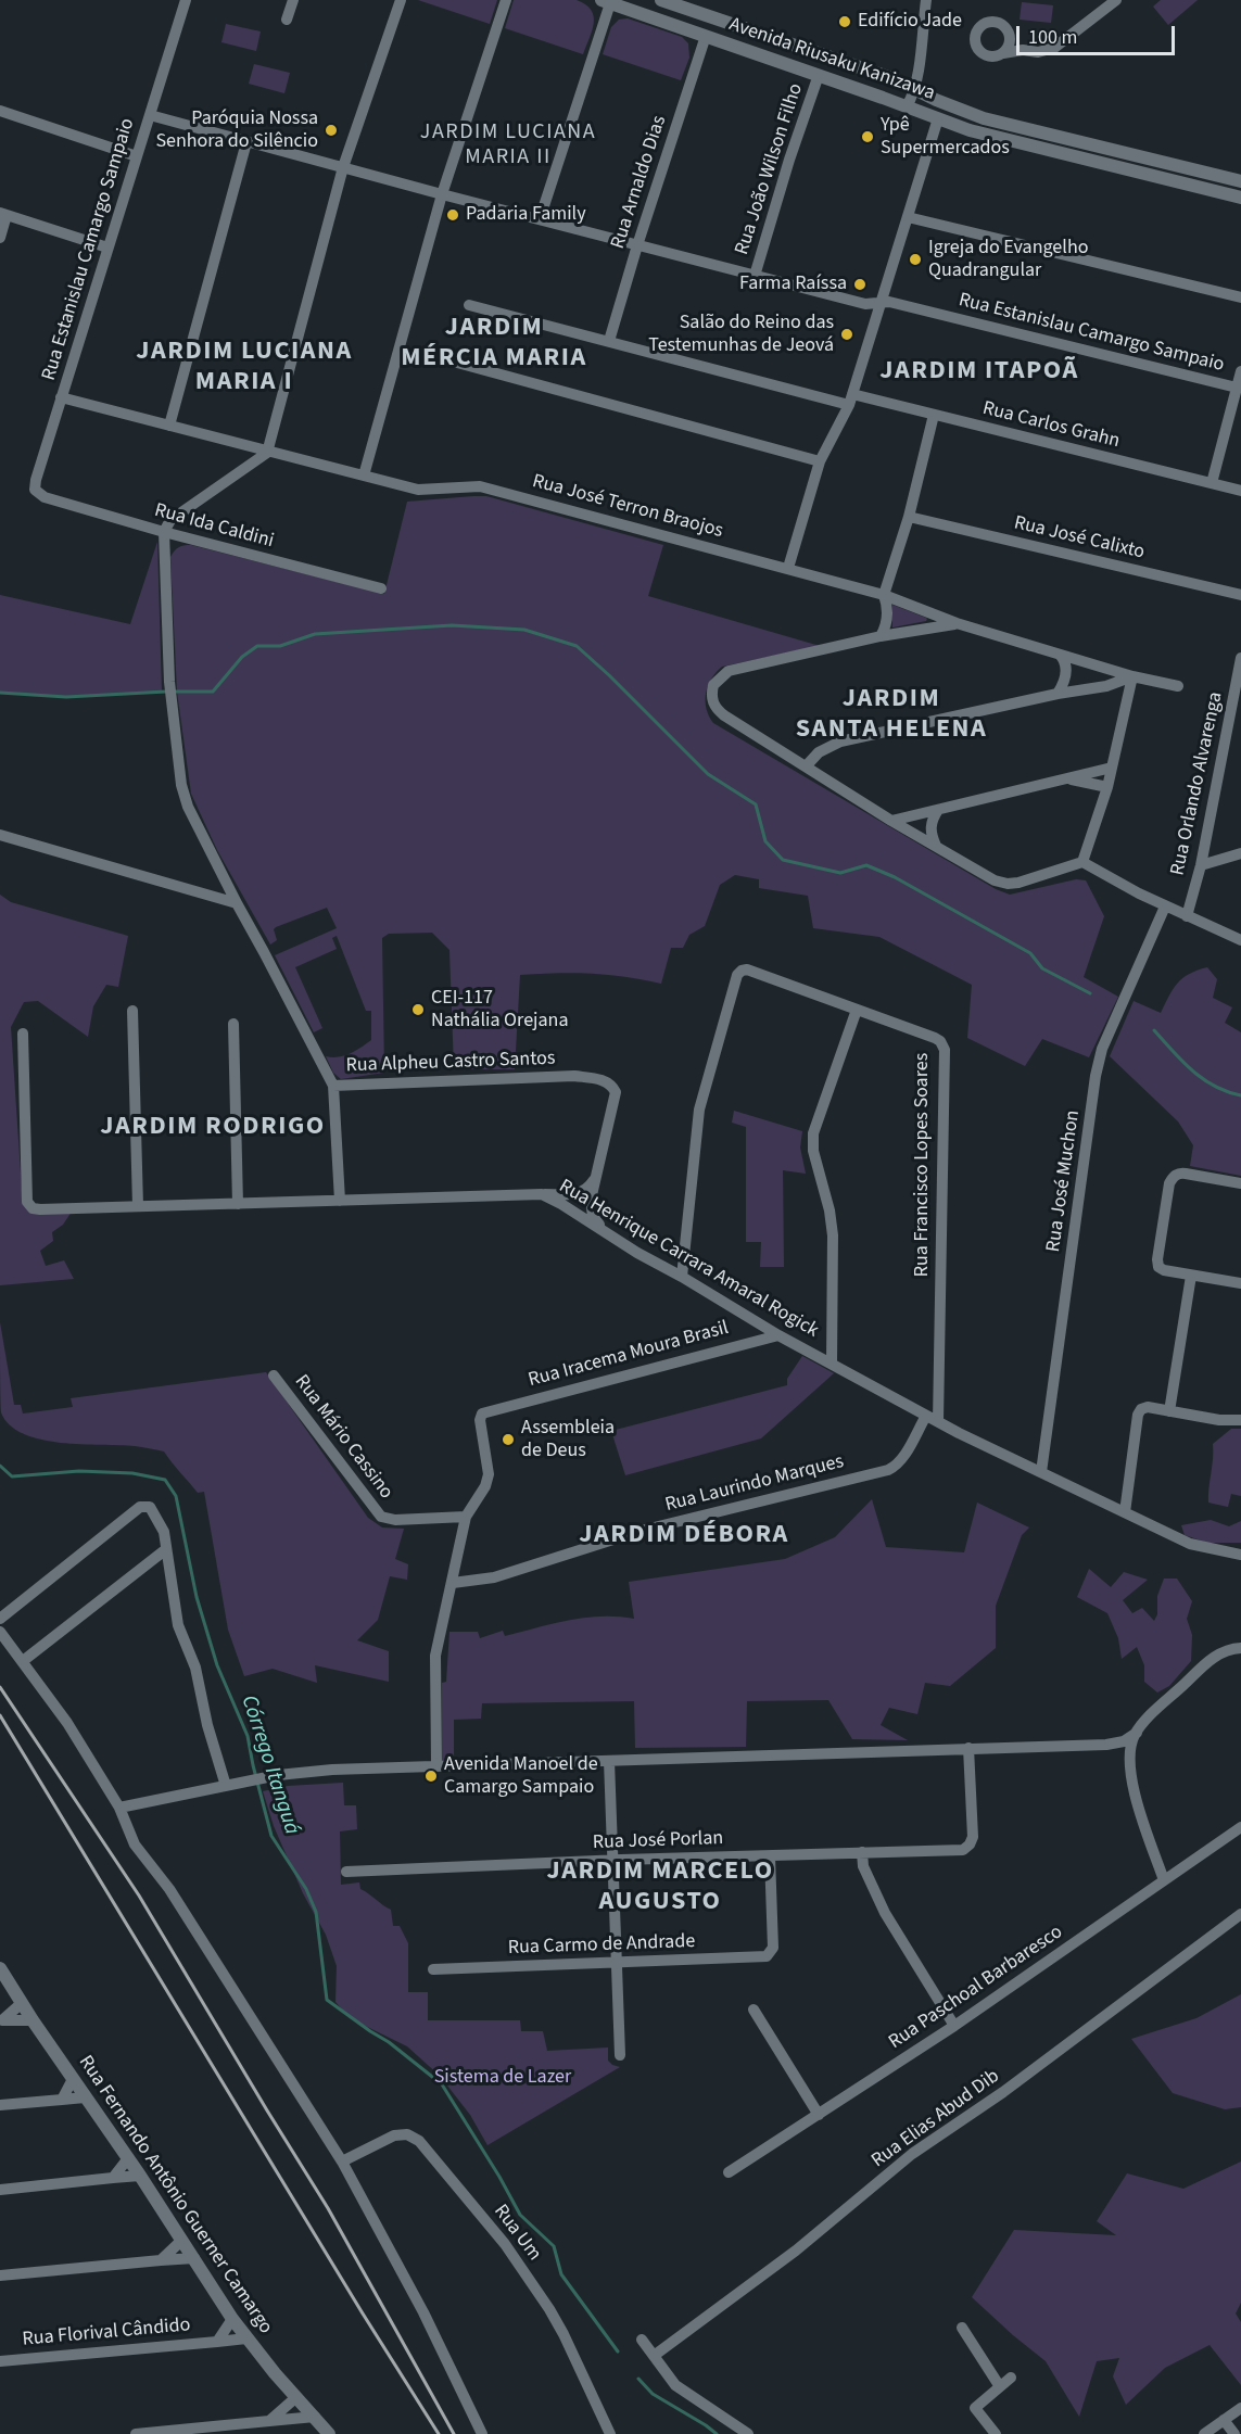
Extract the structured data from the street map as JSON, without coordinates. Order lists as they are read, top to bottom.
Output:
{
  "streets": {
    "street": [
      "Avenida Riusaku Kanizawa",
      "Rua João Wilson Filho",
      "Rua Arnaldo Dias",
      "Rua Estanislau Camargo Sampaio",
      "Rua Carlos Grahn",
      "Rua José Terron Braojos",
      "Rua Ida Caldini",
      "Rua José Calixto",
      "Rua Orlando Alvarenga",
      "Rua Alpheu Castro Santos",
      "Rua Francisco Lopes Soares",
      "Rua José Muchon",
      "Rua Henrique Carrara Amaral Rogick",
      "Rua Iracema Moura Brasil",
      "Rua Mário Cassino",
      "Rua Laurindo Marques",
      "Rua José Porlan",
      "Rua Carmo de Andrade",
      "Rua Paschoal Barbaresco",
      "Rua Elias Abud Dib",
      "Rua Fernando Antônio Guerner Camargo",
      "Rua Um",
      "Rua Florival Cândido"
    ]
  },
  "crossings": [
    ["Avenida Riusaku Kanizawa", "Rua João Wilson Filho"],
    ["Avenida Riusaku Kanizawa", "Rua Arnaldo Dias"],
    ["Rua João Wilson Filho", "Rua Estanislau Camargo Sampaio"],
    ["Rua Arnaldo Dias", "Rua Estanislau Camargo Sampaio"],
    ["Rua Arnaldo Dias", "Rua Carlos Grahn"],
    ["Rua Estanislau Camargo Sampaio", "Rua José Terron Braojos"],
    ["Rua Estanislau Camargo Sampaio", "Rua Ida Caldini"],
    ["Rua Ida Caldini", "Rua Alpheu Castro Santos"],
    ["Rua Alpheu Castro Santos", "Rua Henrique Carrara Amaral Rogick"],
    ["Rua Francisco Lopes Soares", "Rua Henrique Carrara Amaral Rogick"],
    ["Rua José Muchon", "Rua Henrique Carrara Amaral Rogick"],
    ["Rua Henrique Carrara Amaral Rogick", "Rua Iracema Moura Brasil"],
    ["Rua Henrique Carrara Amaral Rogick", "Rua Laurindo Marques"],
    ["Rua Iracema Moura Brasil", "Rua Mário Cassino"],
    ["Rua José Porlan", "Rua Carmo de Andrade"],
    ["Rua Fernando Antônio Guerner Camargo", "Rua Florival Cândido"]
  ],
  "districts": [
    "JARDIM LUCIANA MARIA II",
    "JARDIM MÉRCIA MARIA",
    "JARDIM LUCIANA MARIA I",
    "JARDIM ITAPOÃ",
    "JARDIM SANTA HELENA",
    "JARDIM RODRIGO",
    "JARDIM DÉBORA",
    "JARDIM MARCELO AUGUSTO"
  ],
  "water": ["Córrego Itanguá"],
  "parks": ["Sistema de Lazer"],
  "places": [
    "Edifício Jade",
    "Paróquia Nossa Senhora do Silêncio",
    "Ypê Supermercados",
    "Padaria Family",
    "Igreja do Evangelho Quadrangular",
    "Farma Raíssa",
    "Salão do Reino das Testemunhas de Jeová",
    "CEI-117 Nathália Orejana",
    "Assembleia de Deus",
    "Avenida Manoel de Camargo Sampaio"
  ],
  "scale_bar": "100 m"
}
